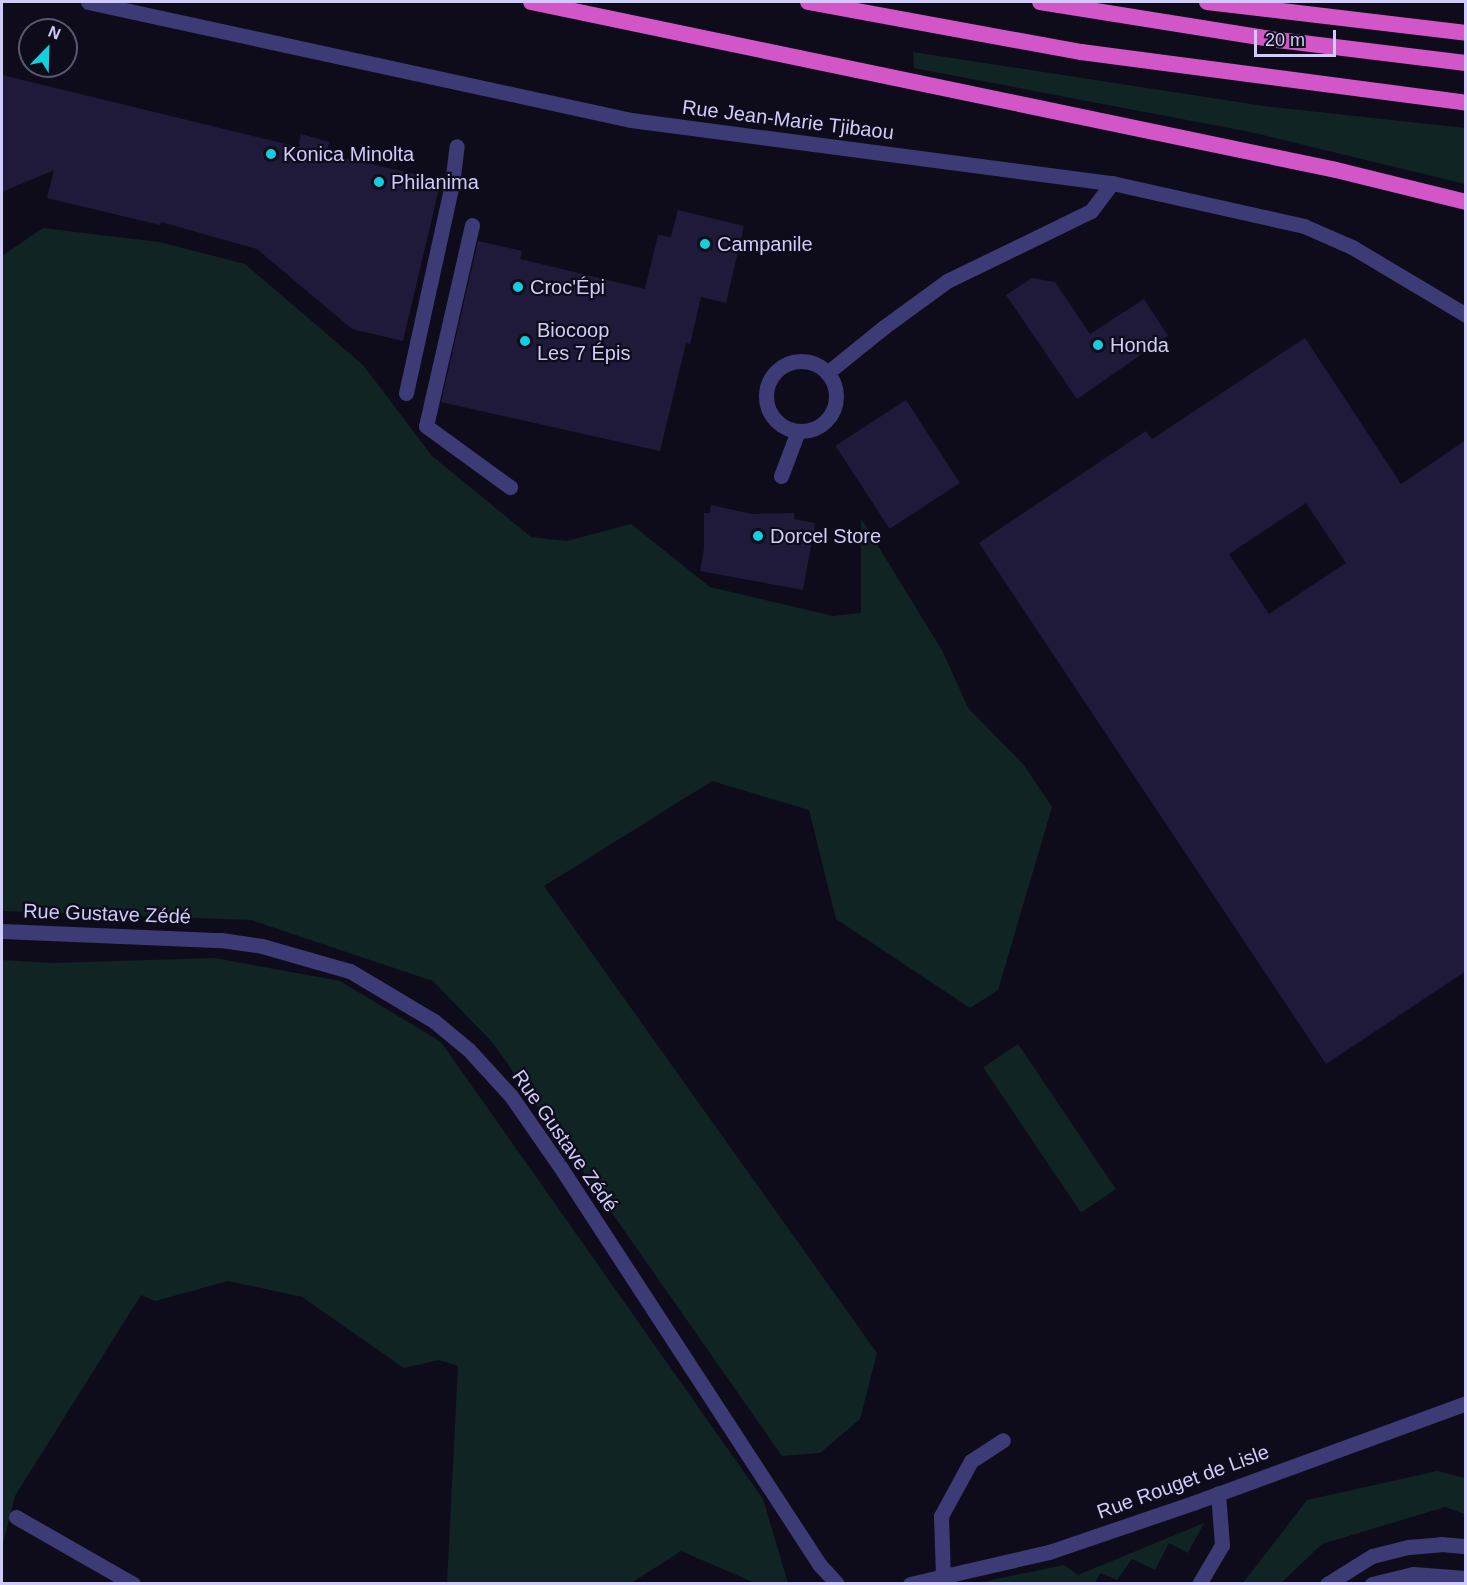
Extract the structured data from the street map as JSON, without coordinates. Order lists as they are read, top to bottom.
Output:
{
  "streets": {
    "street": ["Rue Jean-Marie Tjibaou", "Rue Gustave Zédé", "Rue Rouget de Lisle"]
  },
  "places": [
    "Konica Minolta",
    "Philanima",
    "Campanile",
    "Croc'Épi",
    "Biocoop Les 7 Épis",
    "Honda",
    "Dorcel Store"
  ],
  "scale_bar": "20 m",
  "north": "top right"
}
